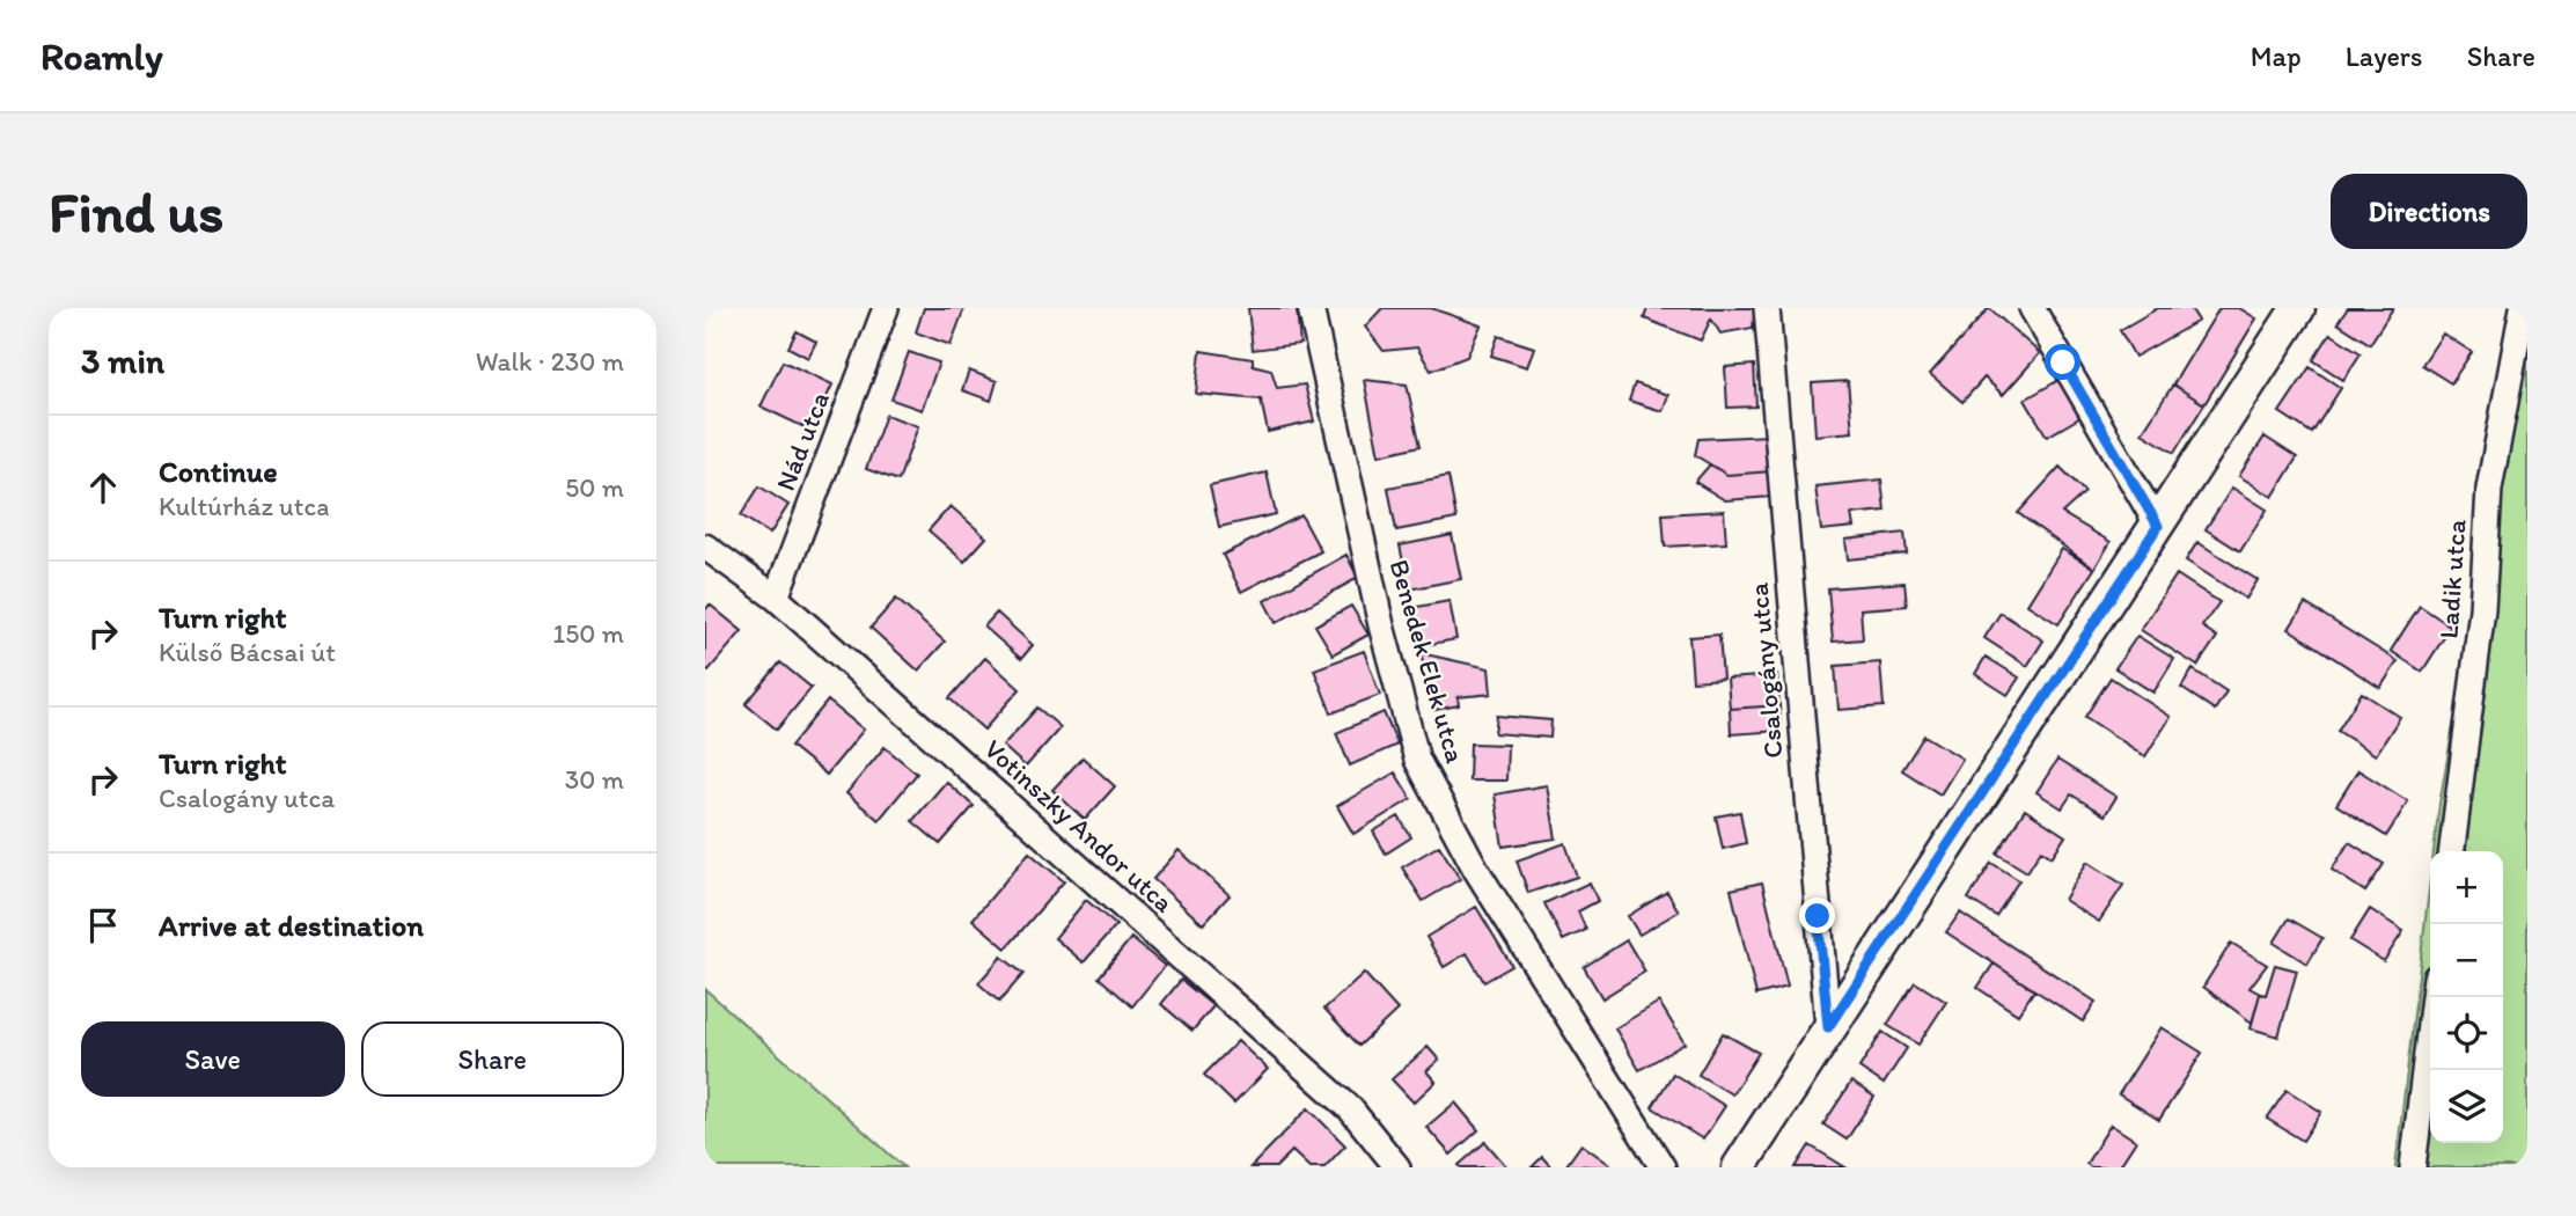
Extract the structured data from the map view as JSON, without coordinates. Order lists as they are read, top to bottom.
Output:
{
  "streets": {
    "street": [
      "Nád utca",
      "Ladik utca",
      "Benedek Elek utca",
      "Csalogány utca",
      "Votinszky Andor utca"
    ]
  },
  "crossings": [
    ["Nád utca", "Votinszky Andor utca"]
  ],
  "page": {
    "header": "Roamly",
    "nav": ["Map", "Layers", "Share"],
    "buttons": [
      "Directions",
      ["Save", "Share"]
    ],
    "title": "Find us",
    "heading": ["3 min", "Walk · 230 m"],
    "list": [
      ["Continue", "Kultúrház utca", "50 m"],
      ["Turn right", "Külső Bácsai út", "150 m"],
      ["Turn right", "Csalogány utca", "30 m"],
      "Arrive at destination"
    ],
    "map_buttons": ["+", "−"]
  }
}
